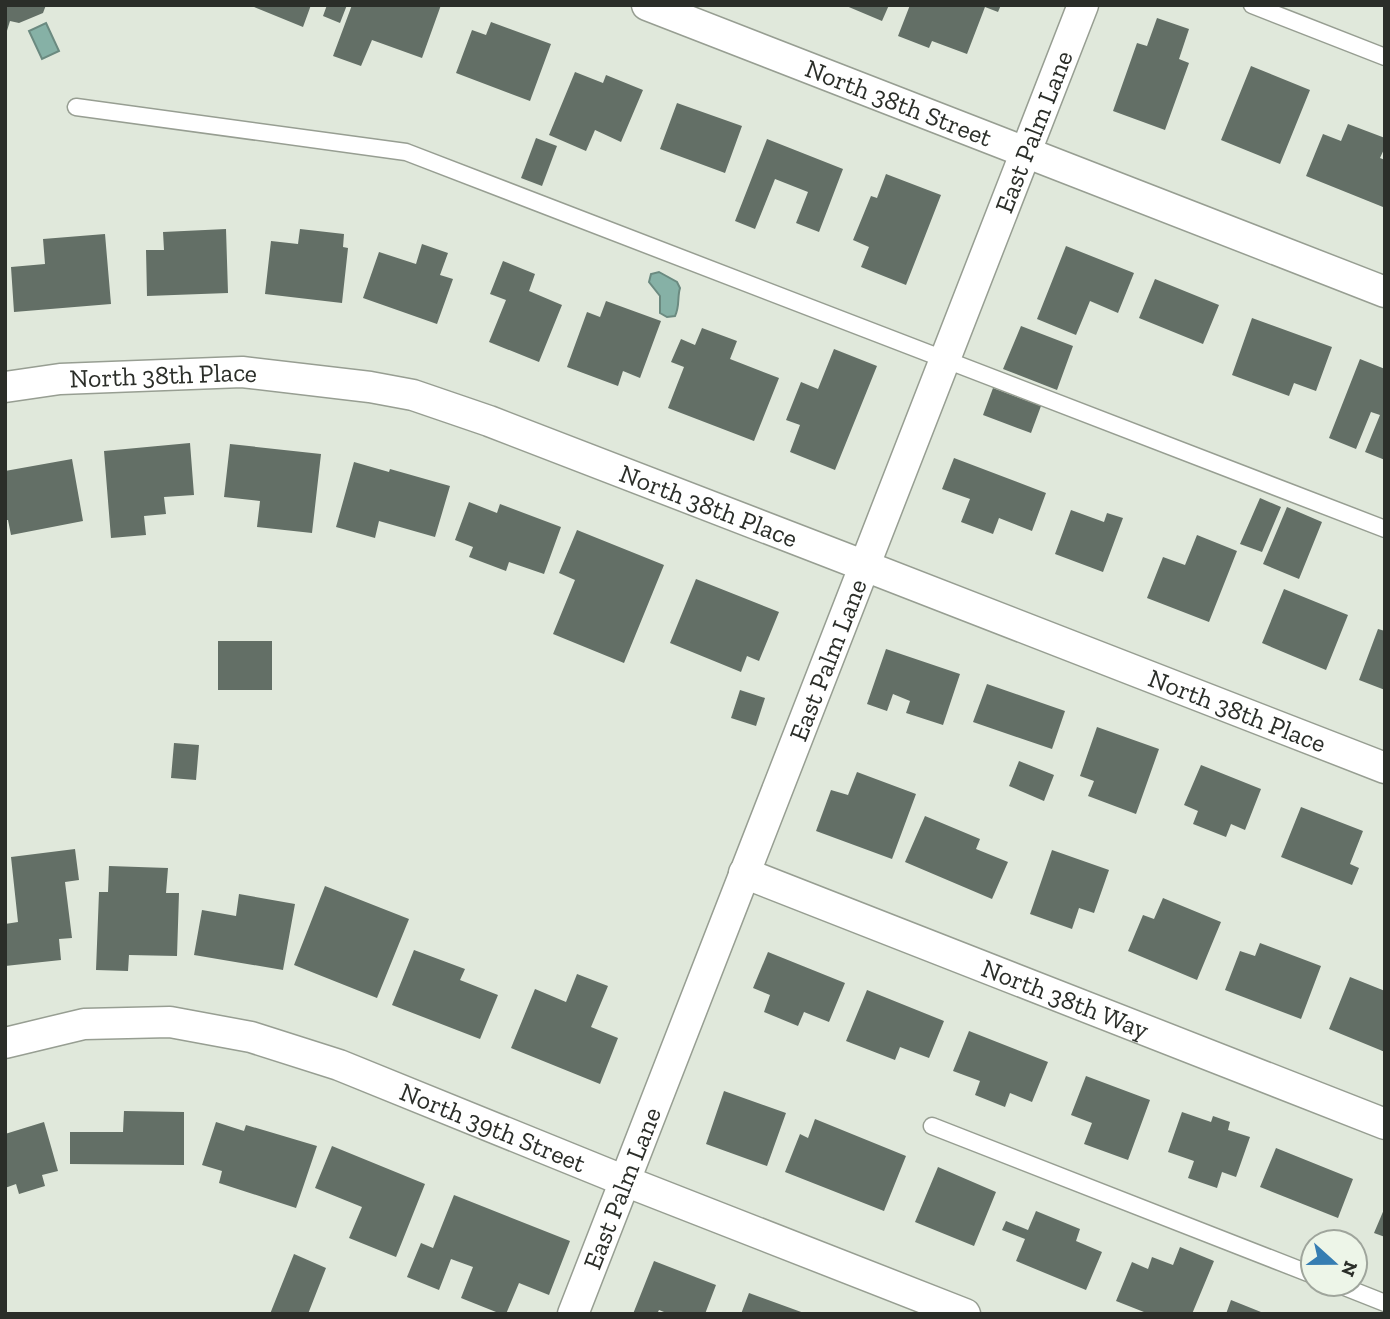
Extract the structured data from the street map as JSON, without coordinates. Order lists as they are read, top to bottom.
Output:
{
  "streets": {
    "street": [
      "North 38th Street",
      "East Palm Lane",
      "North 38th Place",
      "North 38th Way",
      "North 39th Street"
    ]
  },
  "crossings": [
    ["North 38th Street", "East Palm Lane"],
    ["East Palm Lane", "North 38th Place"],
    ["East Palm Lane", "North 38th Way"],
    ["East Palm Lane", "North 39th Street"]
  ],
  "north": "right"
}
